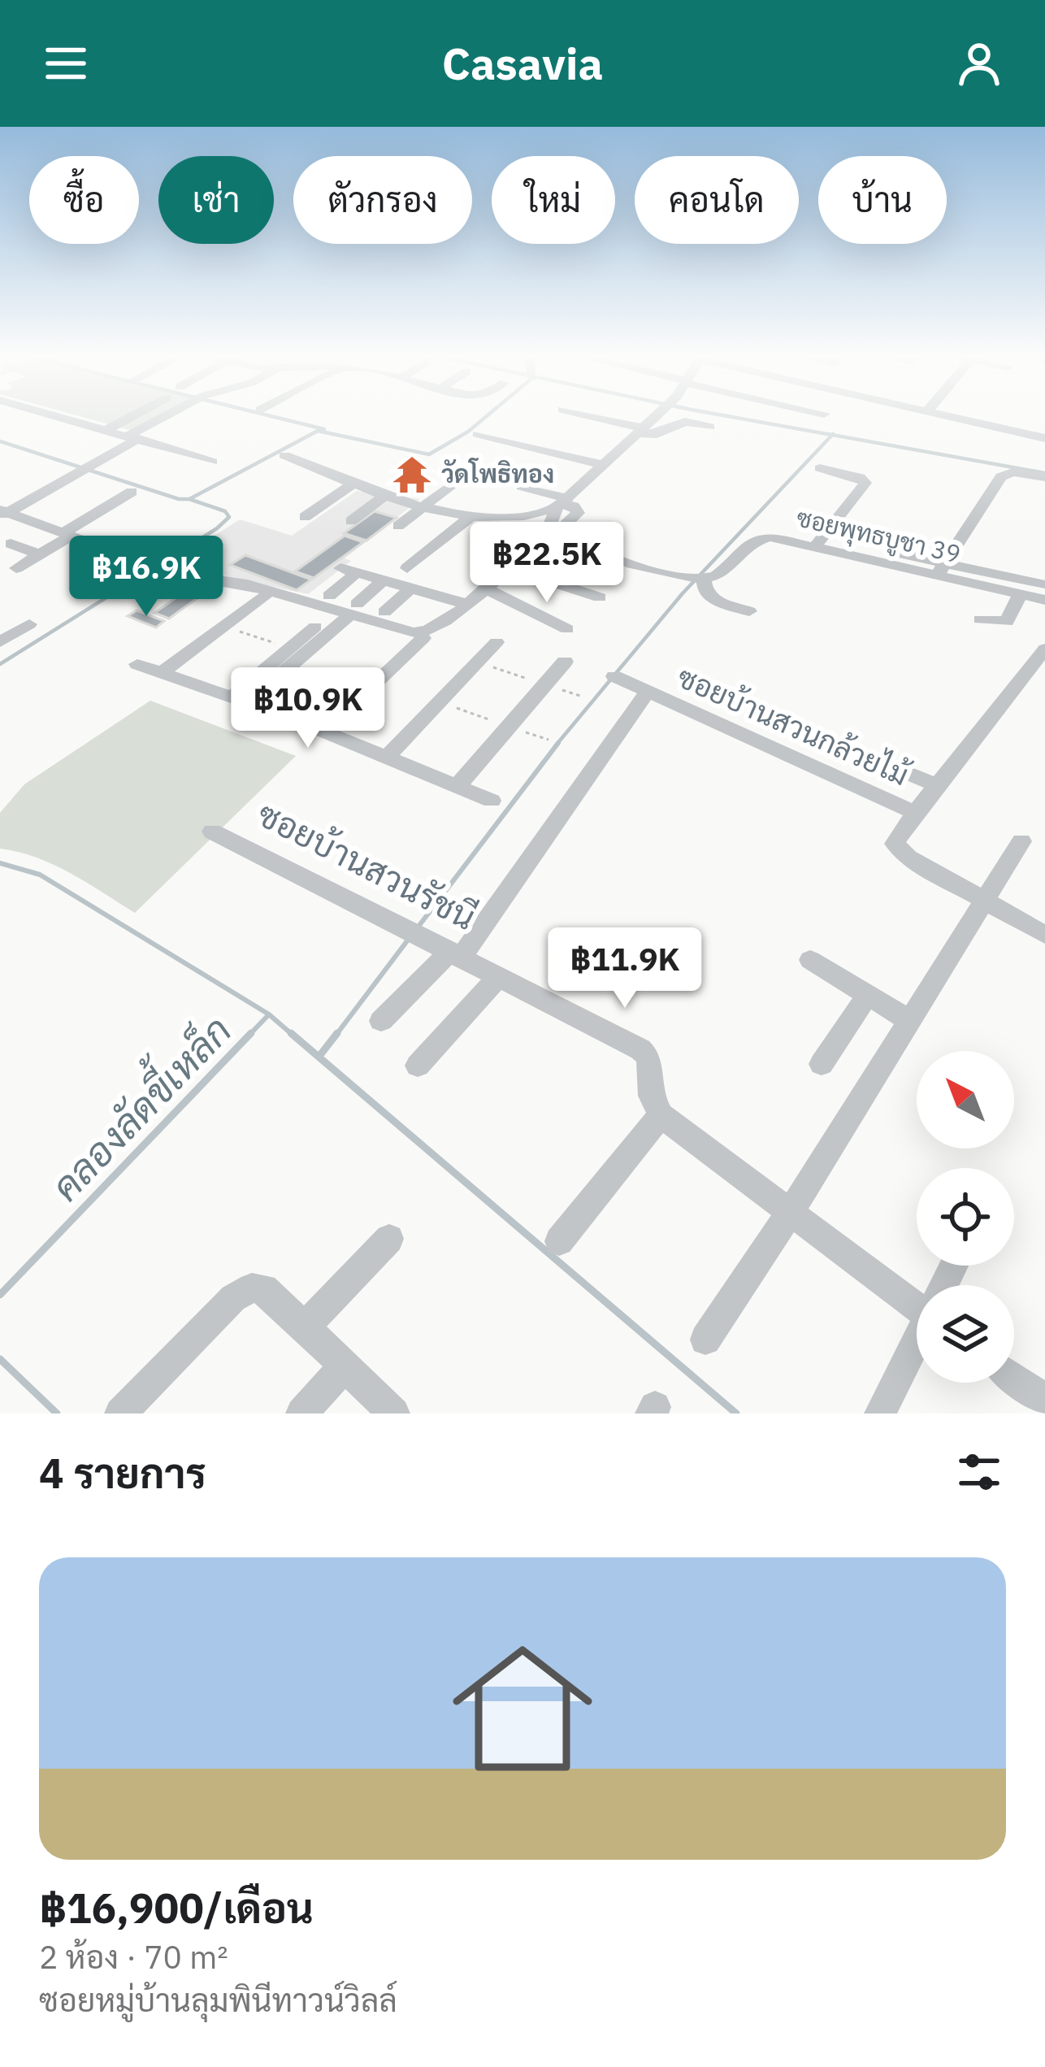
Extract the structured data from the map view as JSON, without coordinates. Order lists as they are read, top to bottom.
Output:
{
  "streets": {
    "street": ["ซอยพุทธบูชา 39", "ซอยบ้านสวนกล้วยไม้", "ซอยบ้านสวนรัชนี"]
  },
  "crossings": [
    ["ซอยบ้านสวนกล้วยไม้", "ซอยบ้านสวนรัชนี"]
  ],
  "water": ["คลองลัดขี้เหล็ก"],
  "places": {
    "temple": ["วัดโพธิทอง"]
  },
  "north": "top left",
  "page": {
    "header": "Casavia",
    "chip": [
      "ซื้อ",
      "เช่า",
      "ตัวกรอง",
      "ใหม่",
      "คอนโด",
      "บ้าน"
    ],
    "price": [
      "฿22.5K",
      "฿16.9K",
      "฿10.9K",
      "฿11.9K"
    ],
    "heading": "4 รายการ",
    "list": [
      {
        "name": "฿16,900/เดือน",
        "note": "2 ห้อง · 70 m² · ซอยหมู่บ้านลุมพินีทาวน์วิลล์"
      }
    ]
  }
}
